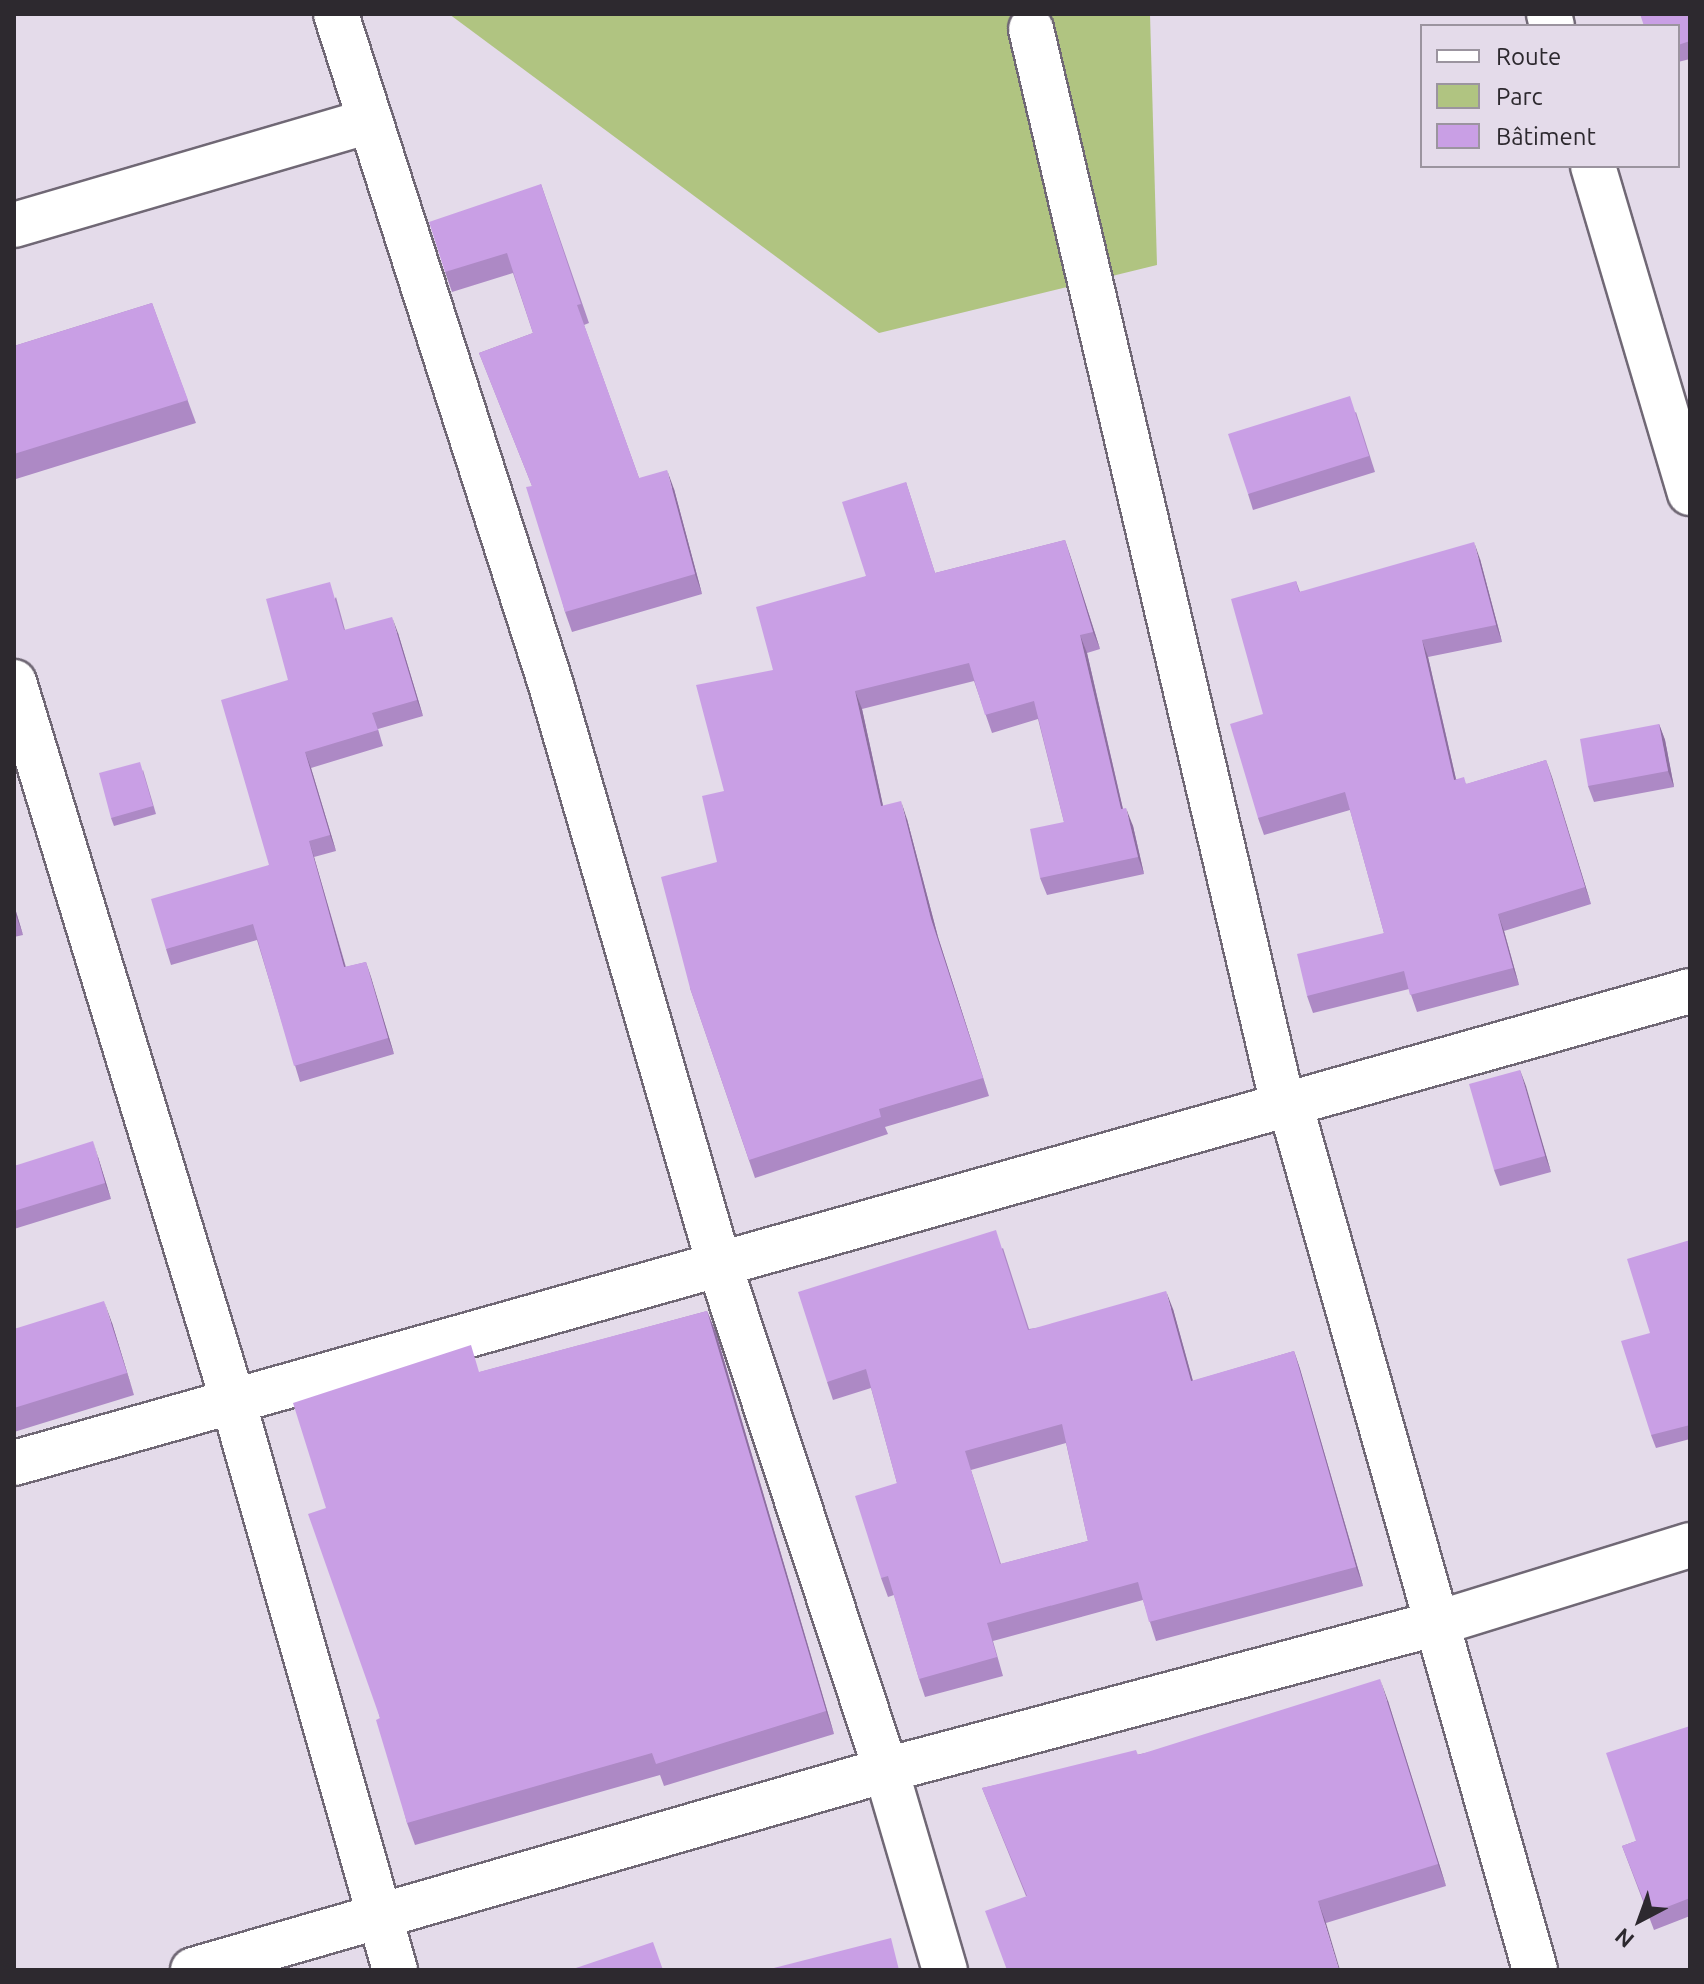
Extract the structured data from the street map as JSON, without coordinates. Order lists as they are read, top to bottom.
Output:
{
  "legend": ["Route", "Parc", "Bâtiment"],
  "north": "bottom left"
}
